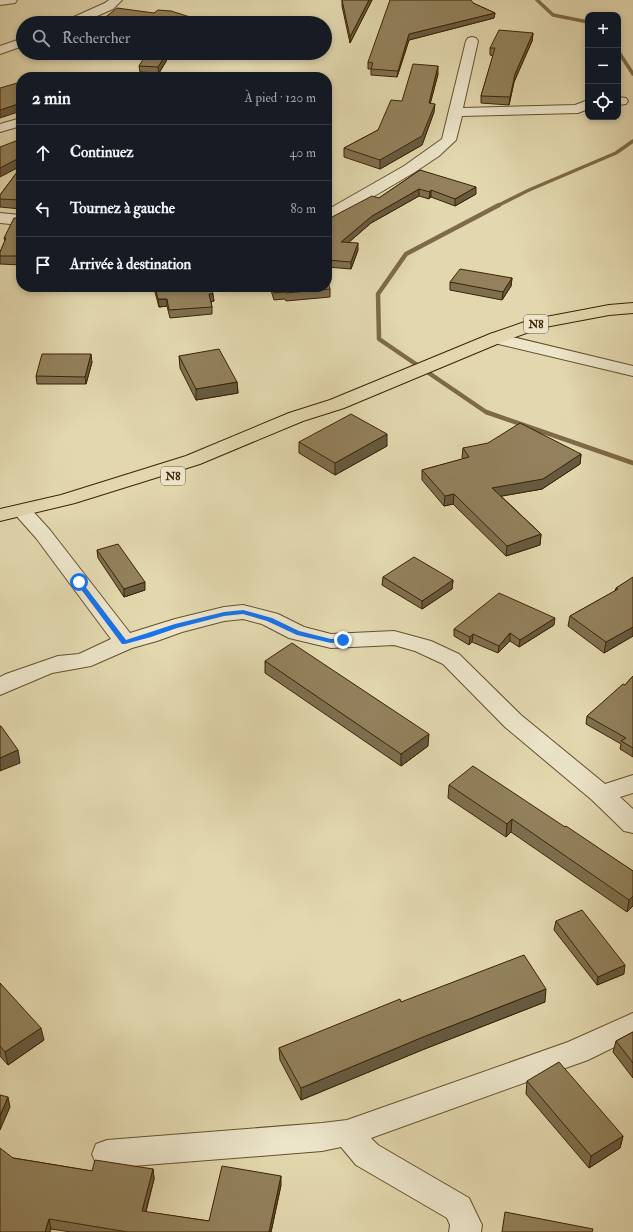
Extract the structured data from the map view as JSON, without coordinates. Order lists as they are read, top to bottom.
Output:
{
  "streets": {
    "highway": ["N8"]
  },
  "page": {
    "map_buttons": ["+", "−"],
    "search": "Rechercher",
    "heading": ["2 min", "À pied · 120 m"],
    "list": [
      ["Continuez", "40 m"],
      ["Tournez à gauche", "80 m"],
      "Arrivée à destination"
    ]
  }
}
